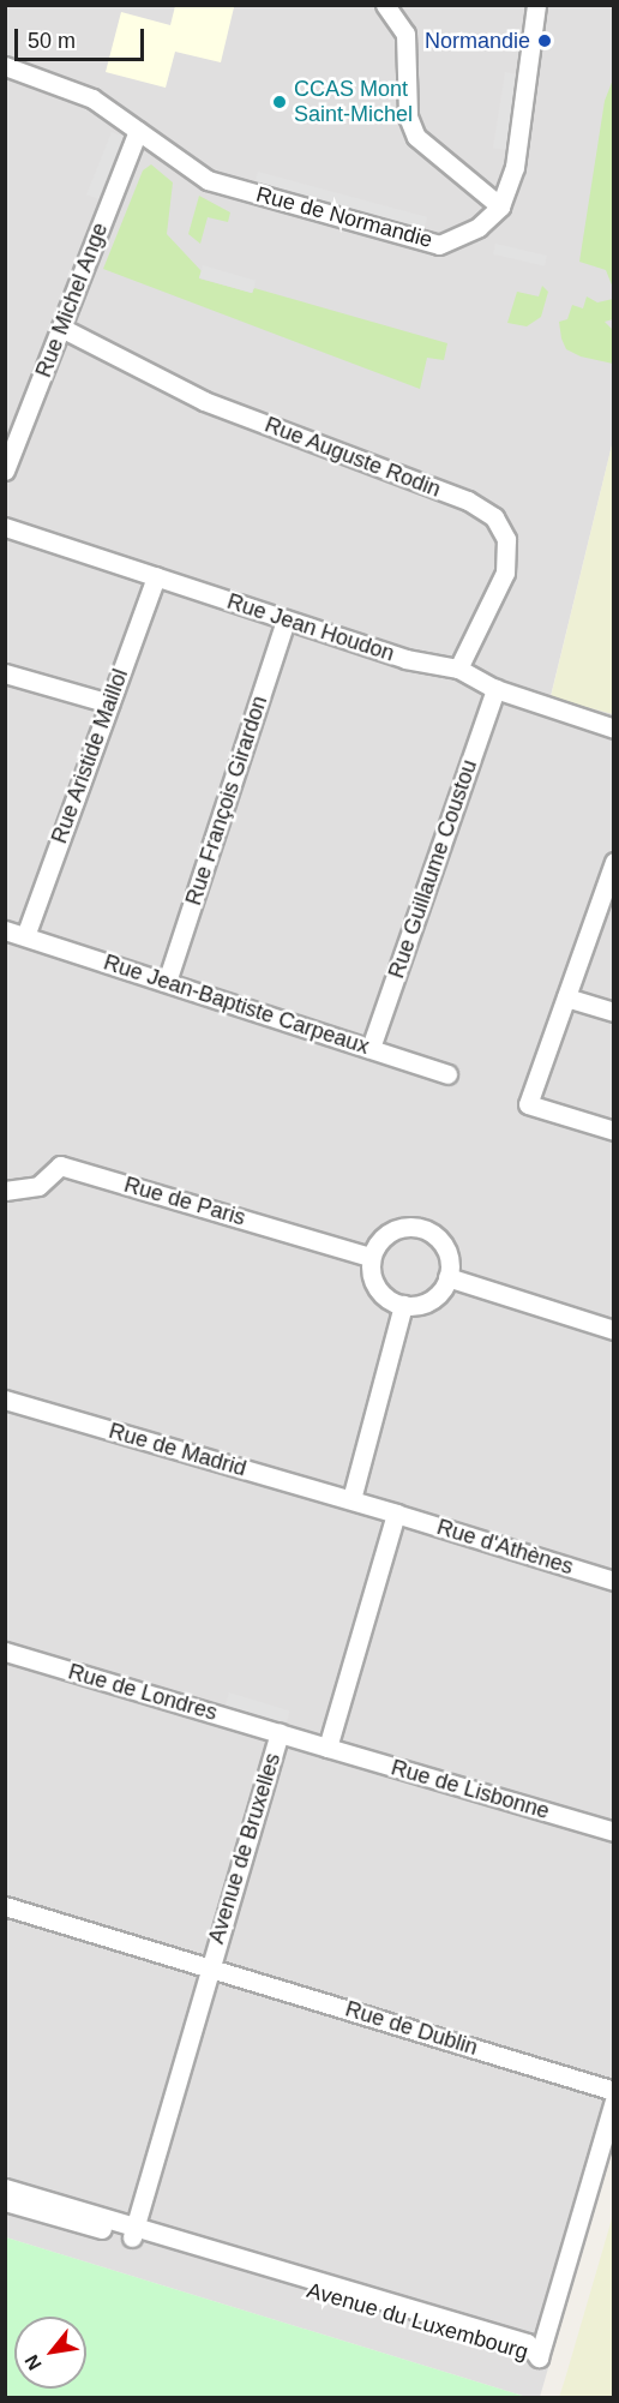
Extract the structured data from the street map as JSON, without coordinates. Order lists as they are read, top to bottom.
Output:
{
  "streets": {
    "street": [
      "Rue de Normandie",
      "Rue Michel Ange",
      "Rue Auguste Rodin",
      "Rue Jean Houdon",
      "Rue Aristide Maillol",
      "Rue François Girardon",
      "Rue Guillaume Coustou",
      "Rue Jean-Baptiste Carpeaux",
      "Rue de Paris",
      "Rue de Madrid",
      "Rue d'Athènes",
      "Rue de Londres",
      "Rue de Lisbonne",
      "Avenue de Bruxelles",
      "Rue de Dublin",
      "Avenue du Luxembourg"
    ]
  },
  "crossings": [
    ["Rue de Normandie", "Rue Michel Ange"],
    ["Rue Michel Ange", "Rue Auguste Rodin"],
    ["Rue Auguste Rodin", "Rue Jean Houdon"],
    ["Rue Jean Houdon", "Rue Aristide Maillol"],
    ["Rue Jean Houdon", "Rue François Girardon"],
    ["Rue Jean Houdon", "Rue Guillaume Coustou"],
    ["Rue Aristide Maillol", "Rue Jean-Baptiste Carpeaux"],
    ["Rue François Girardon", "Rue Jean-Baptiste Carpeaux"],
    ["Rue Guillaume Coustou", "Rue Jean-Baptiste Carpeaux"],
    ["Rue de Londres", "Avenue de Bruxelles"],
    ["Rue de Lisbonne", "Avenue de Bruxelles"],
    ["Avenue de Bruxelles", "Rue de Dublin"],
    ["Avenue de Bruxelles", "Avenue du Luxembourg"]
  ],
  "places": ["Normandie", "CCAS Mont Saint-Michel"],
  "scale_bar": "50 m",
  "north": "bottom left"
}
